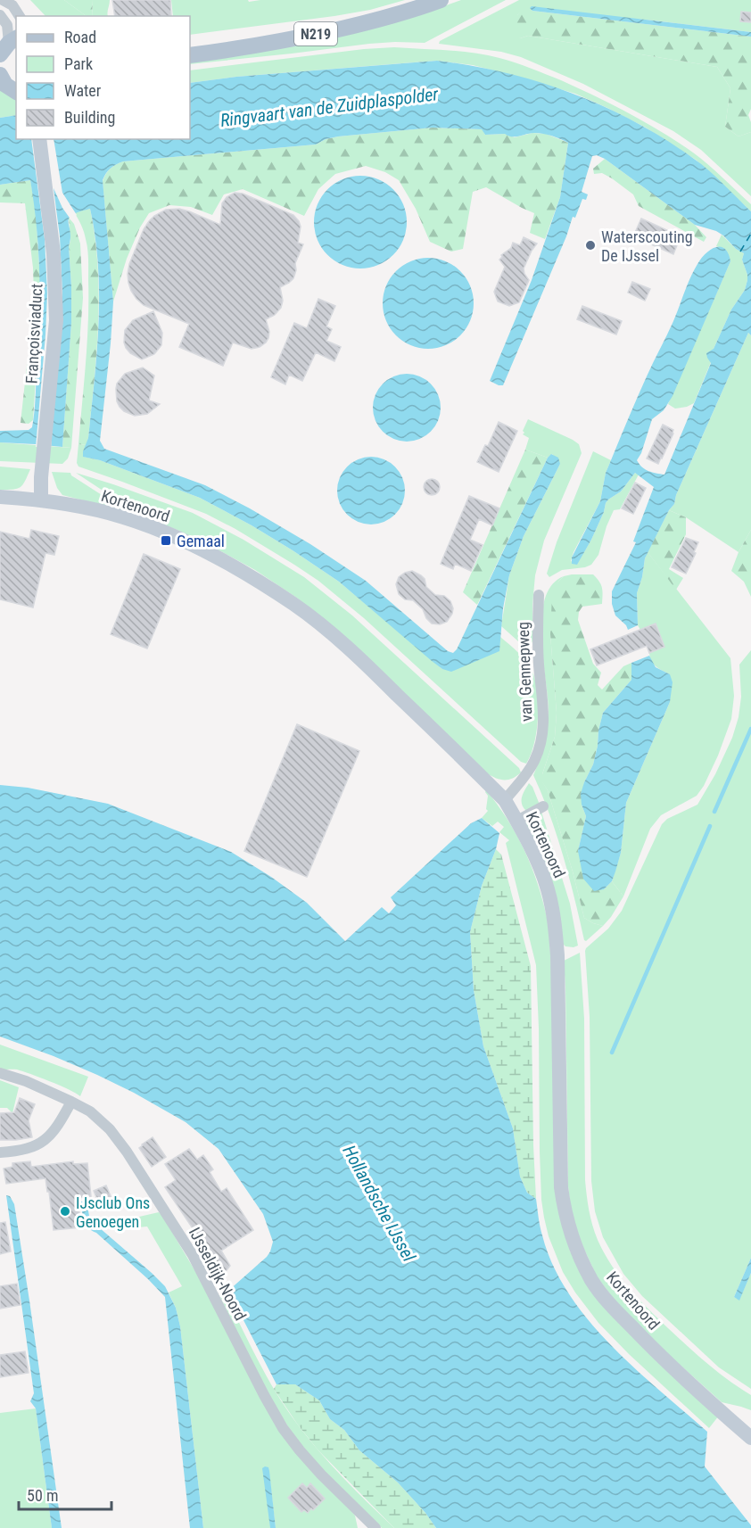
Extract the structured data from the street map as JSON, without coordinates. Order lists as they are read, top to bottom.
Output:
{
  "streets": {
    "main road": ["N219"],
    "street": [
      "Françoisviaduct",
      "Kortenoord",
      "van Gennepweg",
      "IJsseldijk-Noord"
    ]
  },
  "crossings": [
    ["Françoisviaduct", "Kortenoord"],
    ["Kortenoord", "van Gennepweg"]
  ],
  "water": ["Ringvaart van de Zuidplaspolder", "Hollandsche IJssel"],
  "places": {
    "other": ["Waterscouting De IJssel", "IJsclub Ons Genoegen"],
    "transit": ["Gemaal"]
  },
  "legend": [
    "Road",
    "Park",
    "Water",
    "Building"
  ],
  "scale_bar": "50 m"
}
